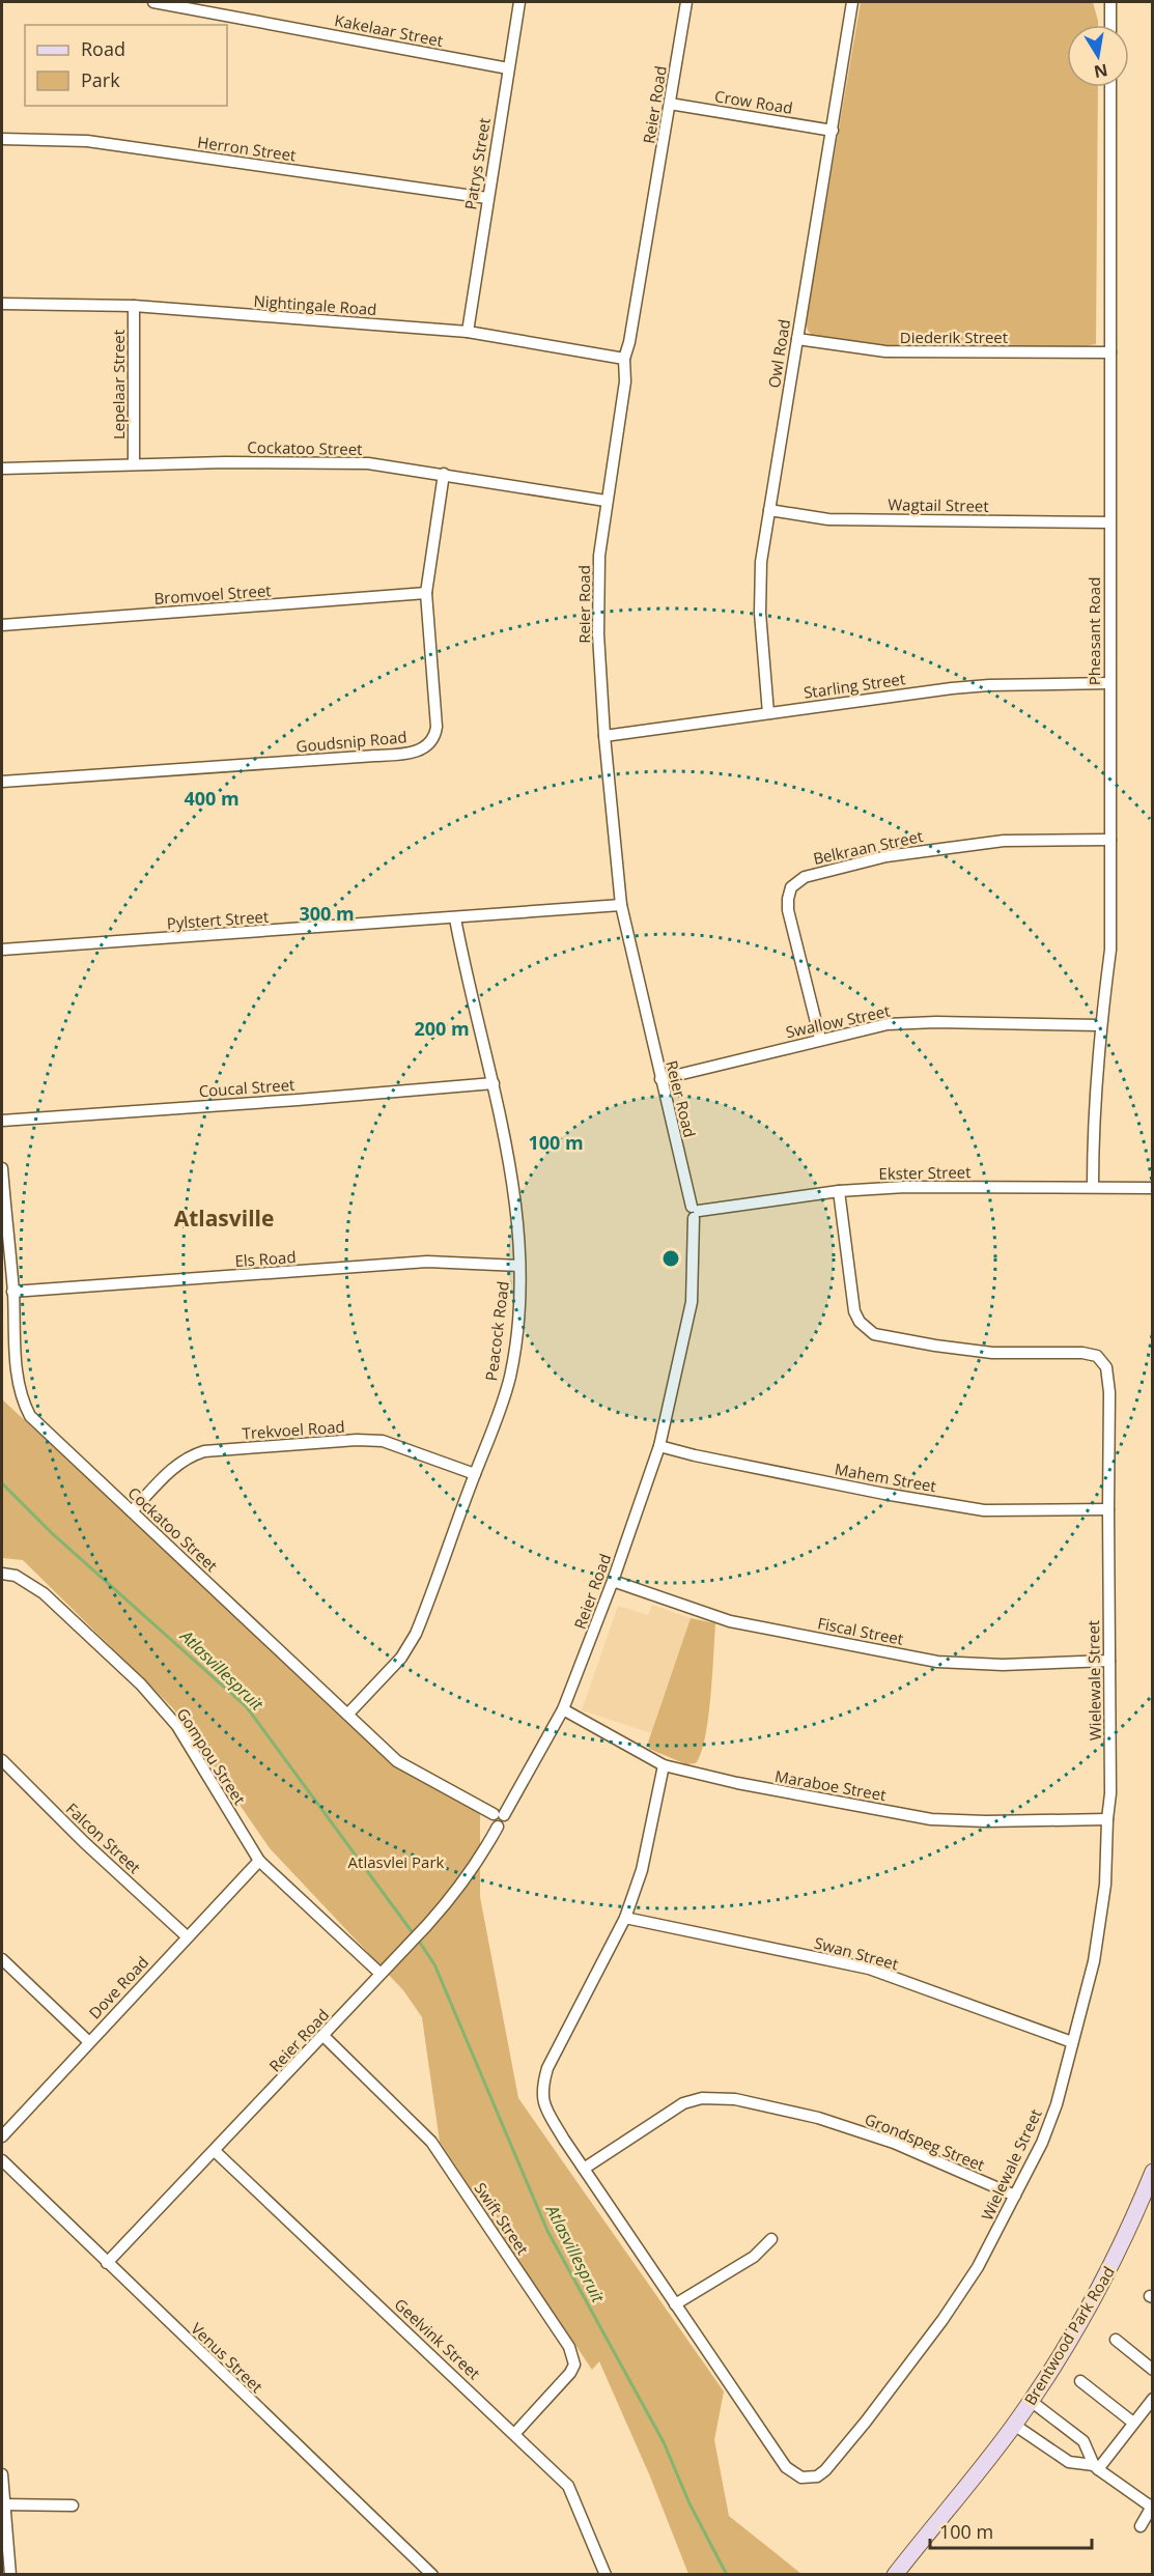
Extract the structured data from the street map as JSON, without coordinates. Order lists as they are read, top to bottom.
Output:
{
  "streets": {
    "street": [
      "Kakelaar Street",
      "Crow Road",
      "Reier Road",
      "Herron Street",
      "Patrys Street",
      "Nightingale Road",
      "Diederik Street",
      "Owl Road",
      "Lepelaar Street",
      "Cockatoo Street",
      "Wagtail Street",
      "Bromvoel Street",
      "Pheasant Road",
      "Starling Street",
      "Goudsnip Road",
      "Belkraan Street",
      "Pylstert Street",
      "Swallow Street",
      "Coucal Street",
      "Ekster Street",
      "Els Road",
      "Peacock Road",
      "Trekvoel Road",
      "Mahem Street",
      "Fiscal Street",
      "Wielewale Street",
      "Gompou Street",
      "Maraboe Street",
      "Falcon Street",
      "Swan Street",
      "Dove Road",
      "Grondspeg Street",
      "Swift Street",
      "Brentwood Park Road",
      "Geelvink Street",
      "Venus Street"
    ]
  },
  "crossings": [
    ["Kakelaar Street", "Patrys Street"],
    ["Crow Road", "Reier Road"],
    ["Crow Road", "Owl Road"],
    ["Reier Road", "Nightingale Road"],
    ["Reier Road", "Cockatoo Street"],
    ["Reier Road", "Starling Street"],
    ["Reier Road", "Pylstert Street"],
    ["Reier Road", "Swallow Street"],
    ["Reier Road", "Ekster Street"],
    ["Reier Road", "Mahem Street"],
    ["Reier Road", "Fiscal Street"],
    ["Reier Road", "Gompou Street"],
    ["Reier Road", "Maraboe Street"],
    ["Reier Road", "Swift Street"],
    ["Reier Road", "Geelvink Street"],
    ["Reier Road", "Venus Street"],
    ["Herron Street", "Patrys Street"],
    ["Patrys Street", "Nightingale Road"],
    ["Nightingale Road", "Lepelaar Street"],
    ["Diederik Street", "Owl Road"],
    ["Diederik Street", "Pheasant Road"],
    ["Owl Road", "Wagtail Street"],
    ["Owl Road", "Starling Street"],
    ["Lepelaar Street", "Cockatoo Street"],
    ["Cockatoo Street", "Goudsnip Road"],
    ["Cockatoo Street", "Els Road"],
    ["Cockatoo Street", "Peacock Road"],
    ["Cockatoo Street", "Trekvoel Road"],
    ["Wagtail Street", "Pheasant Road"],
    ["Bromvoel Street", "Goudsnip Road"],
    ["Pheasant Road", "Starling Street"],
    ["Pheasant Road", "Belkraan Street"],
    ["Pheasant Road", "Swallow Street"],
    ["Pheasant Road", "Ekster Street"],
    ["Belkraan Street", "Swallow Street"],
    ["Pylstert Street", "Peacock Road"],
    ["Coucal Street", "Peacock Road"],
    ["Ekster Street", "Wielewale Street"],
    ["Els Road", "Peacock Road"],
    ["Peacock Road", "Trekvoel Road"],
    ["Mahem Street", "Wielewale Street"],
    ["Fiscal Street", "Wielewale Street"],
    ["Wielewale Street", "Maraboe Street"],
    ["Wielewale Street", "Swan Street"],
    ["Wielewale Street", "Grondspeg Street"],
    ["Gompou Street", "Dove Road"],
    ["Falcon Street", "Dove Road"],
    ["Swift Street", "Geelvink Street"]
  ],
  "districts": ["Atlasville"],
  "water": ["Atlasvillespruit"],
  "parks": ["Atlasvlei Park"],
  "legend": ["Road", "Park"],
  "scale_bar": "100 m",
  "north": "bottom",
  "rings": [
    "400 m",
    "300 m",
    "200 m",
    "100 m"
  ]
}
